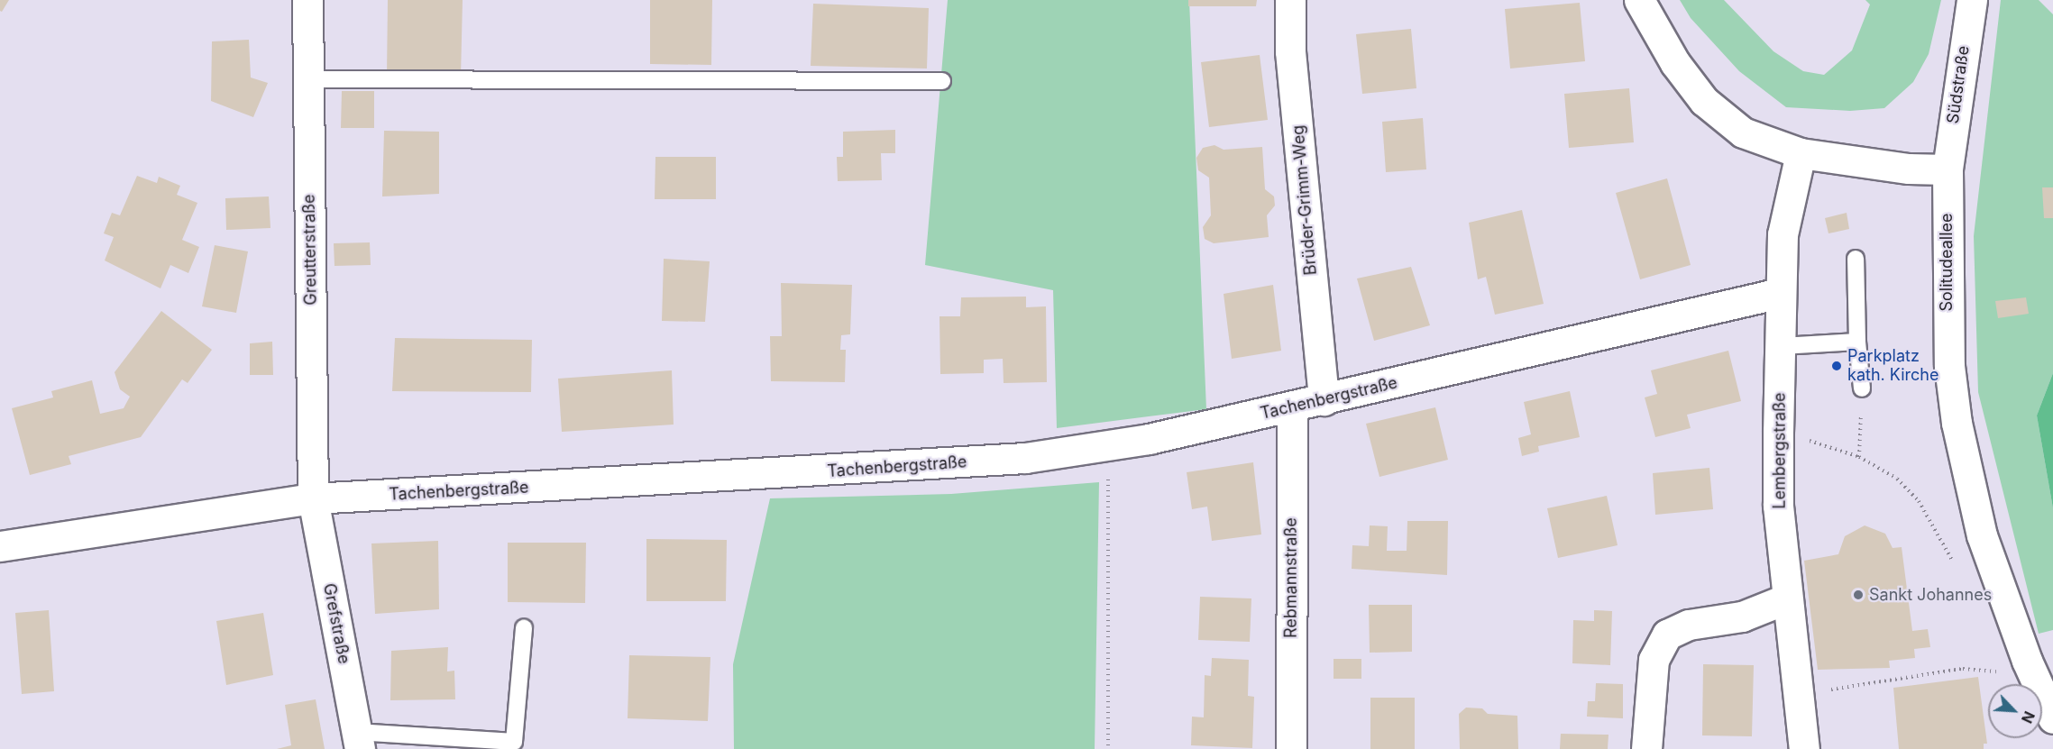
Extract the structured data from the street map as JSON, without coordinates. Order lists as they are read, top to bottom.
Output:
{
  "streets": {
    "street": [
      "Südstraße",
      "Brüder-Grimm-Weg",
      "Greutterstraße",
      "Solitudeallee",
      "Tachenbergstraße",
      "Lembergstraße",
      "Rebmannstraße",
      "Grefstraße"
    ]
  },
  "crossings": [
    ["Südstraße", "Solitudeallee"],
    ["Brüder-Grimm-Weg", "Tachenbergstraße"],
    ["Greutterstraße", "Tachenbergstraße"],
    ["Greutterstraße", "Grefstraße"],
    ["Tachenbergstraße", "Lembergstraße"],
    ["Tachenbergstraße", "Rebmannstraße"],
    ["Tachenbergstraße", "Grefstraße"]
  ],
  "places": ["Parkplatz kath. Kirche", "Sankt Johannes"],
  "north": "bottom right"
}
